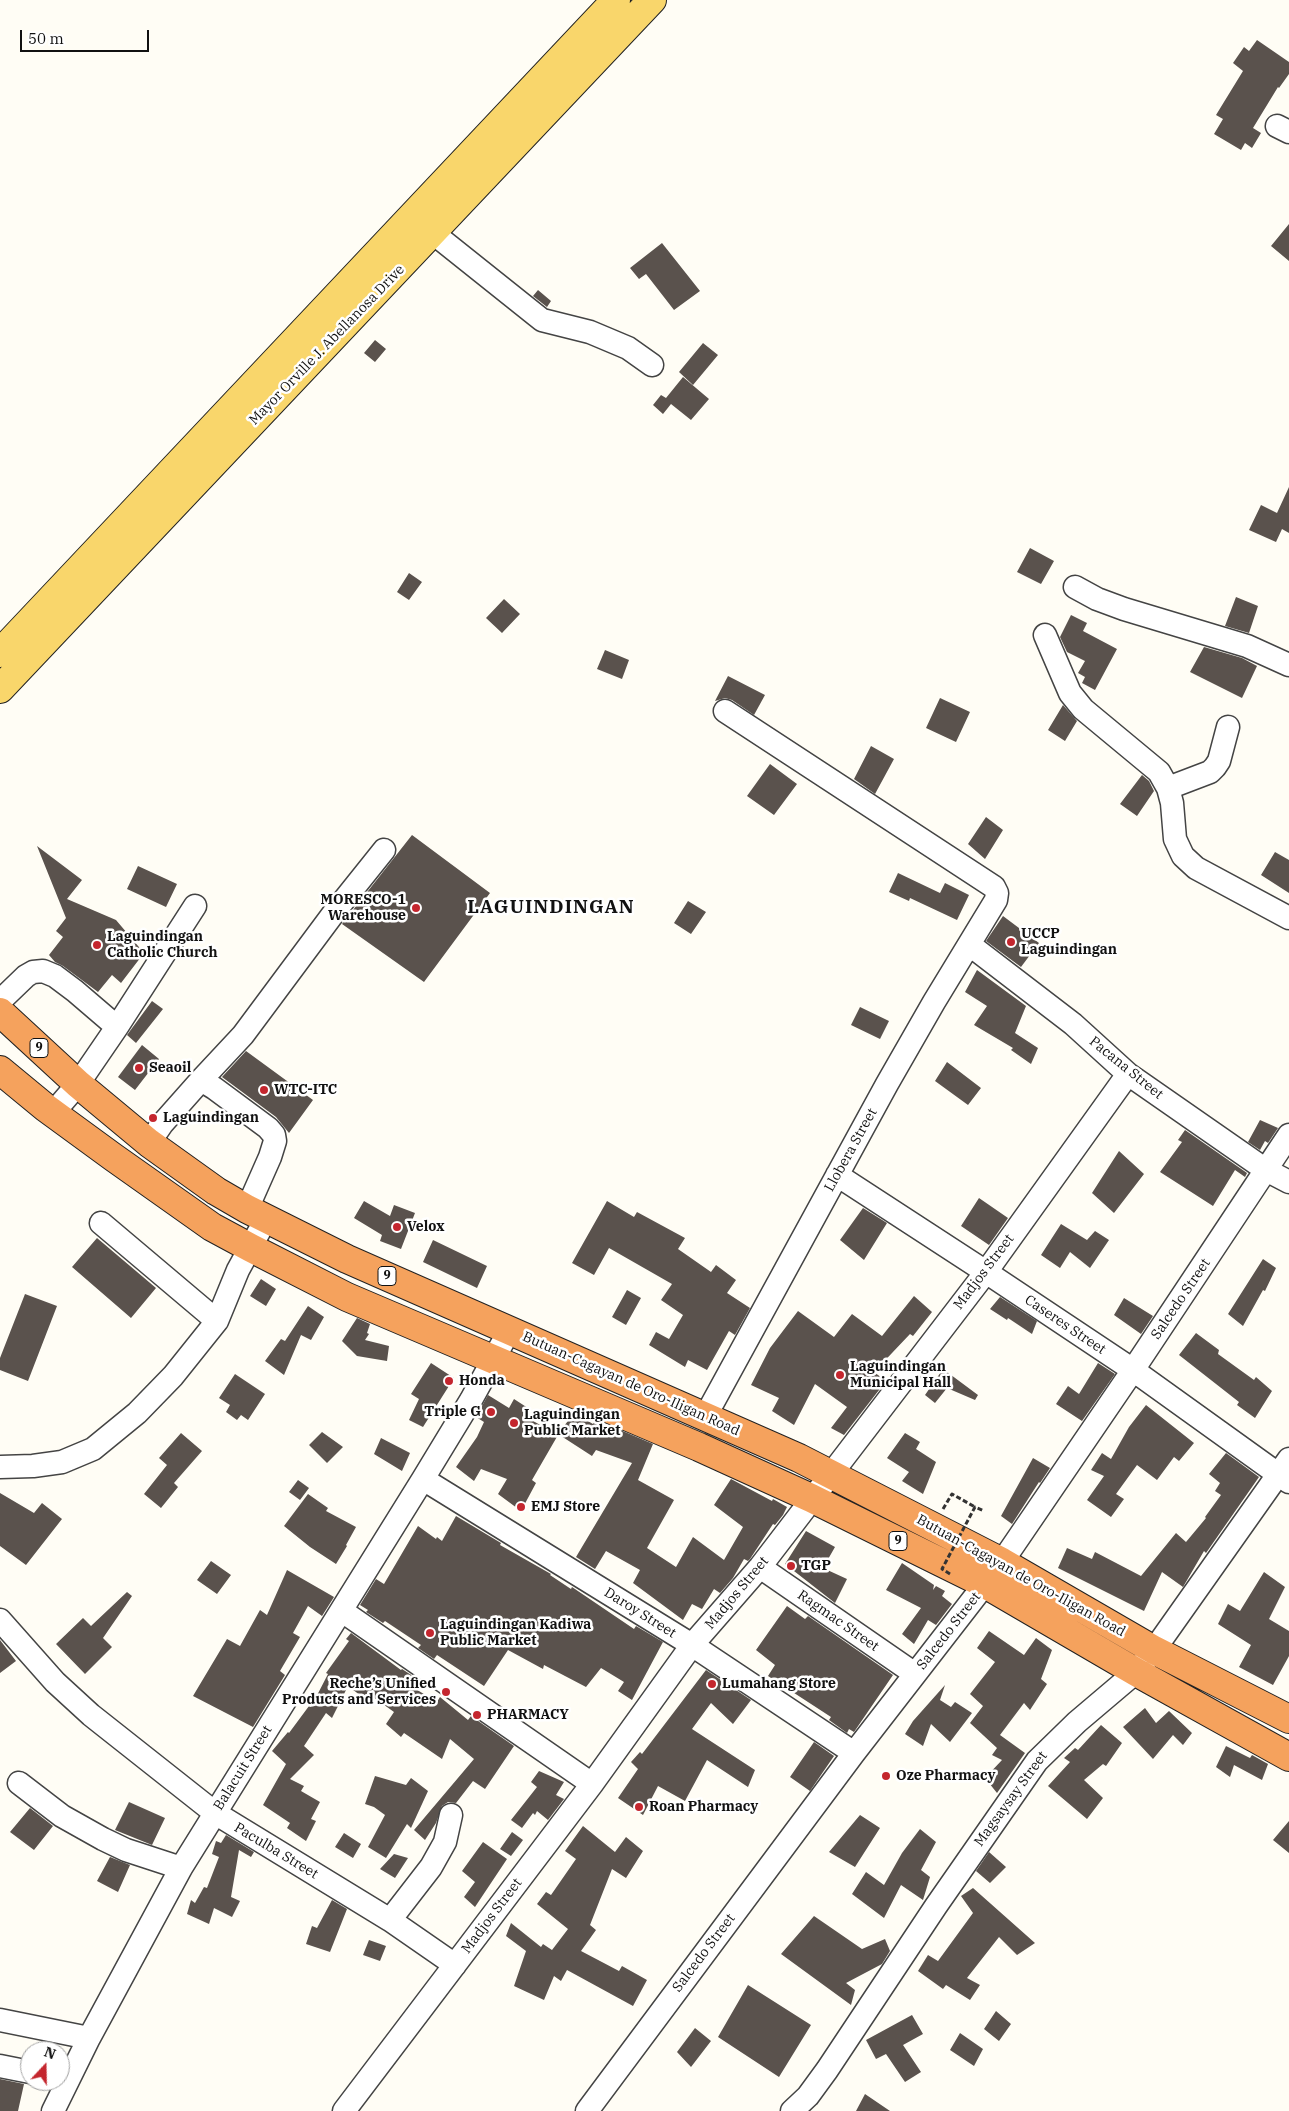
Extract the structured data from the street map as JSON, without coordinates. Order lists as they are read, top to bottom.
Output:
{
  "streets": {
    "highway": ["9", "Butuan-Cagayan de Oro-Iligan Road"],
    "main road": ["Mayor Orville J. Abellanosa Drive"],
    "street": [
      "Pacana Street",
      "Llobera Street",
      "Madjos Street",
      "Salcedo Street",
      "Caseres Street",
      "Daroy Street",
      "Ragmac Street",
      "Balacuit Street",
      "Magsaysay Street",
      "Paculba Street"
    ]
  },
  "crossings": [
    ["Pacana Street", "Llobera Street"],
    ["Pacana Street", "Madjos Street"],
    ["Pacana Street", "Salcedo Street"],
    ["Llobera Street", "Caseres Street"],
    ["Llobera Street", "Butuan-Cagayan de Oro-Iligan Road"],
    ["Madjos Street", "Caseres Street"],
    ["Madjos Street", "Butuan-Cagayan de Oro-Iligan Road"],
    ["Madjos Street", "Daroy Street"],
    ["Madjos Street", "Ragmac Street"],
    ["Madjos Street", "Paculba Street"],
    ["Salcedo Street", "Caseres Street"],
    ["Salcedo Street", "Butuan-Cagayan de Oro-Iligan Road"],
    ["Salcedo Street", "Daroy Street"],
    ["Salcedo Street", "Ragmac Street"],
    ["Caseres Street", "Magsaysay Street"],
    ["Butuan-Cagayan de Oro-Iligan Road", "Balacuit Street"],
    ["Butuan-Cagayan de Oro-Iligan Road", "Magsaysay Street"],
    ["Daroy Street", "Balacuit Street"],
    ["Balacuit Street", "Paculba Street"]
  ],
  "districts": ["LAGUINDINGAN"],
  "places": [
    "MORESCO-1 Warehouse",
    "UCCP Laguindingan",
    "Laguindingan Catholic Church",
    "Seaoil",
    "WTC-ITC",
    "Laguindingan",
    "Velox",
    "Laguindingan Municipal Hall",
    "Honda",
    "Triple G",
    "Laguindingan Public Market",
    "EMJ Store",
    "TGP",
    "Laguindingan Kadiwa Public Market",
    "Lumahang Store",
    "Reche’s Unified Products and Services",
    "PHARMACY",
    "Oze Pharmacy",
    "Roan Pharmacy"
  ],
  "scale_bar": "50 m",
  "north": "top"
}
